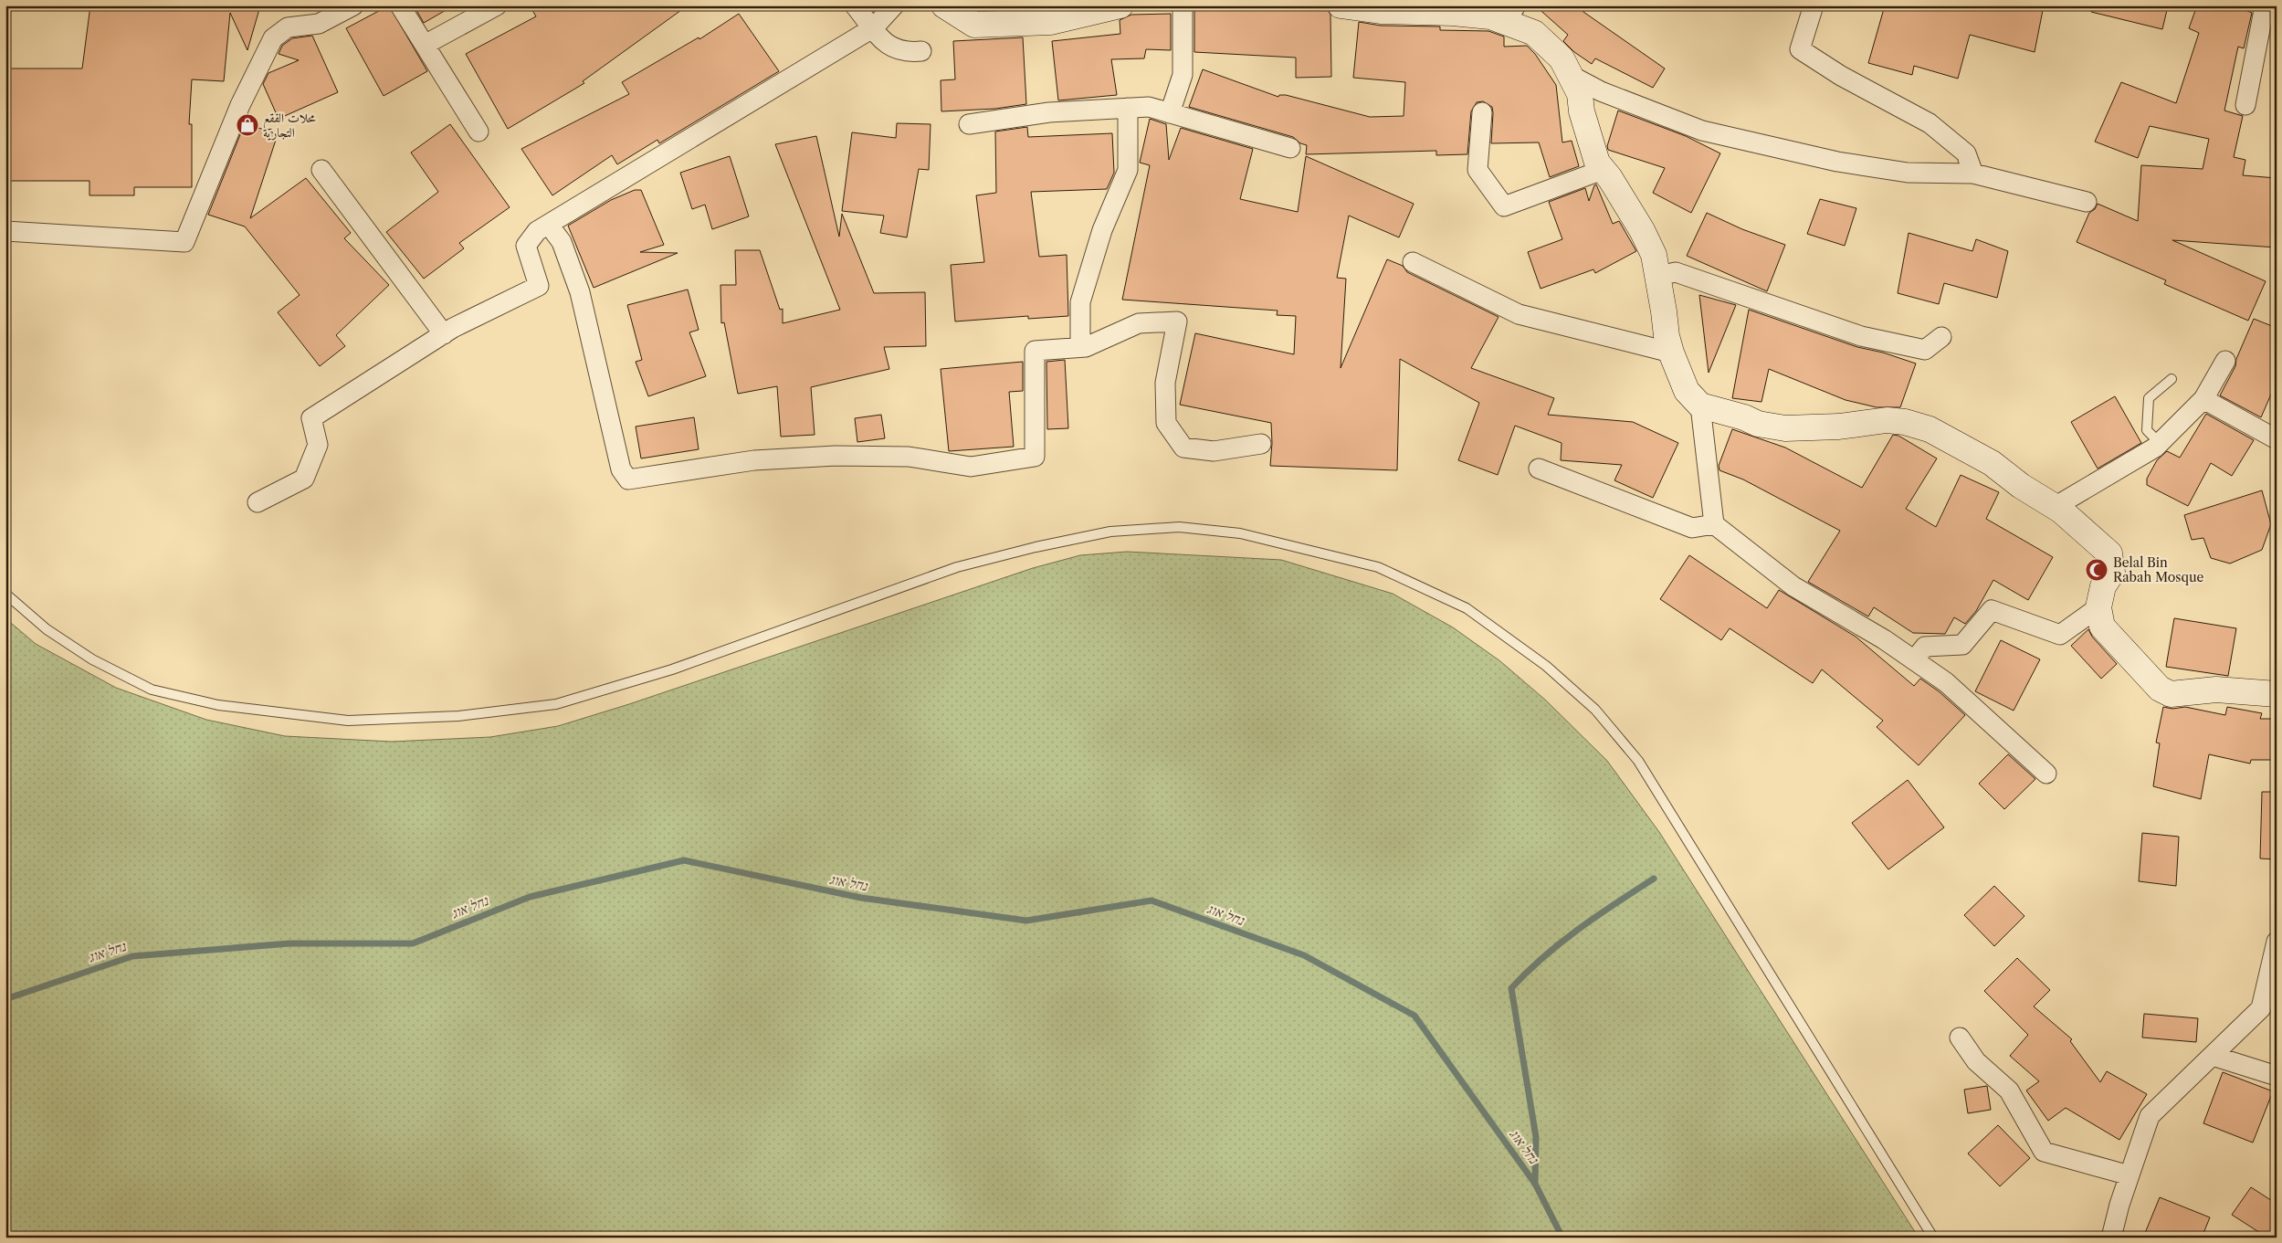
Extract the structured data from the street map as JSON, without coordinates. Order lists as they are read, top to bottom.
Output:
{
  "water": ["נחל אוג"],
  "places": {
    "shop": ["محلات الفقع التجارية"],
    "mosque": ["Belal Bin Rabah Mosque"]
  }
}
